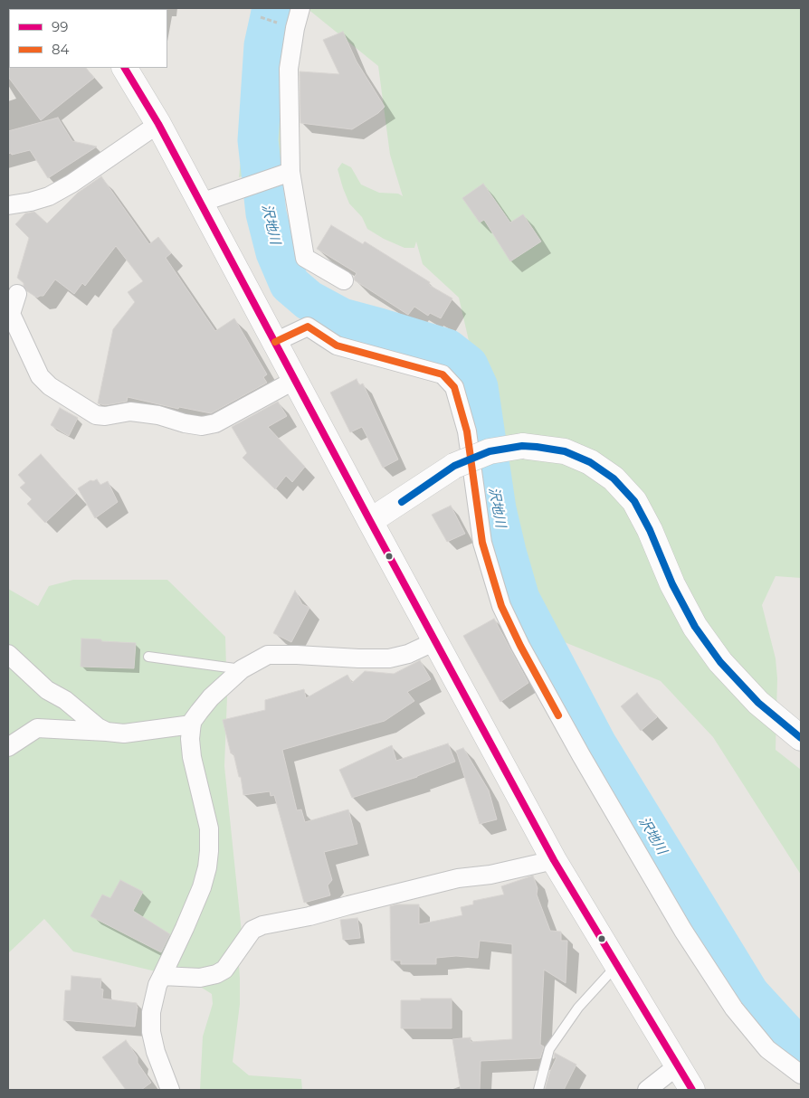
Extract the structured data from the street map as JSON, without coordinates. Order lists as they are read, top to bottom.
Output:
{
  "water": ["沢地川"],
  "lines": ["transit line 99", "transit line 84"],
  "legend": ["99", "84"]
}
